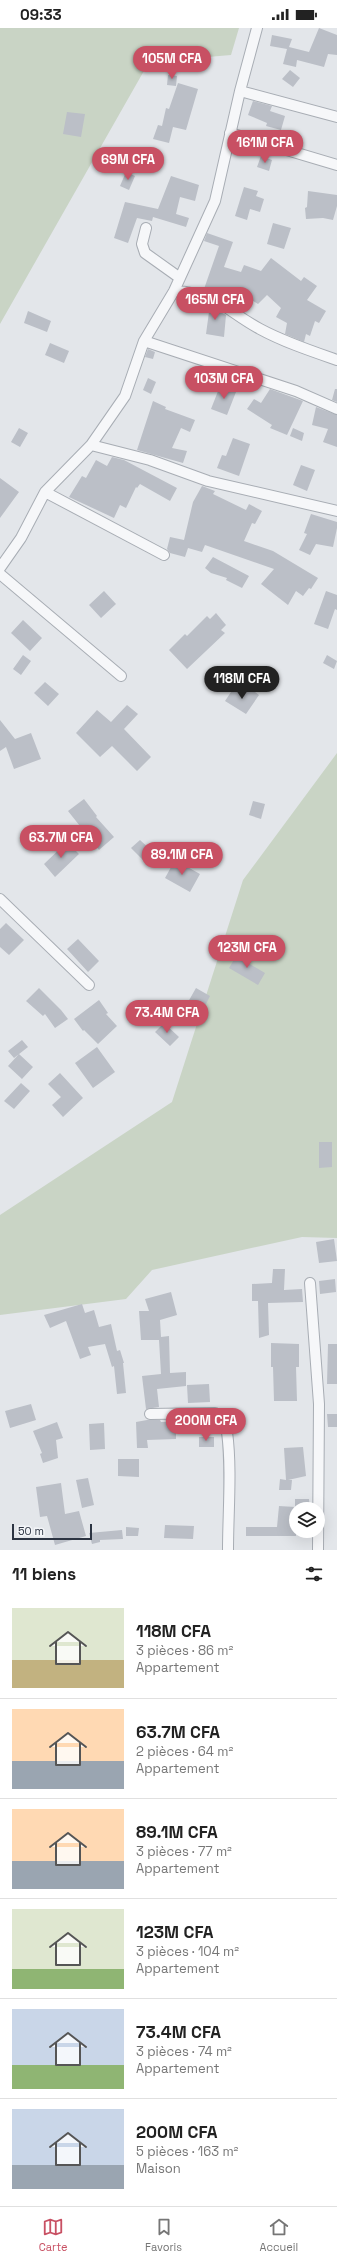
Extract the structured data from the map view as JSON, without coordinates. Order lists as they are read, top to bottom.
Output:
{
  "scale_bar": "50 m",
  "page": {
    "status": "09:33",
    "price": [
      "105M CFA",
      "161M CFA",
      "69M CFA",
      "165M CFA",
      "103M CFA",
      "118M CFA",
      "63.7M CFA",
      "89.1M CFA",
      "123M CFA",
      "73.4M CFA",
      "200M CFA"
    ],
    "scale": "50 m",
    "heading": "11 biens",
    "list": [
      {
        "name": "118M CFA",
        "note": "3 pièces · 86 m² · Appartement"
      },
      {
        "name": "63.7M CFA",
        "note": "2 pièces · 64 m² · Appartement"
      },
      {
        "name": "89.1M CFA",
        "note": "3 pièces · 77 m² · Appartement"
      },
      {
        "name": "123M CFA",
        "note": "3 pièces · 104 m² · Appartement"
      },
      {
        "name": "73.4M CFA",
        "note": "3 pièces · 74 m² · Appartement"
      },
      {
        "name": "200M CFA",
        "note": "5 pièces · 163 m² · Maison"
      }
    ],
    "tabs": ["Carte", "Favoris", "Accueil"]
  }
}
